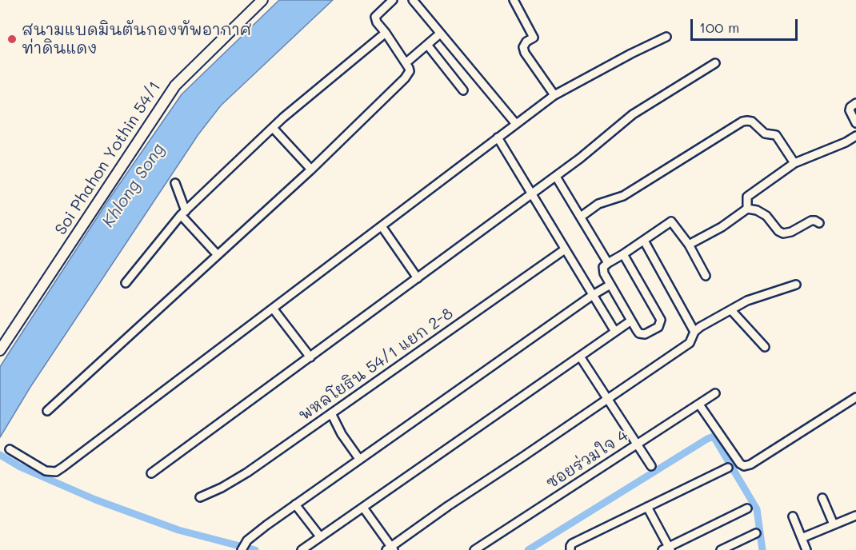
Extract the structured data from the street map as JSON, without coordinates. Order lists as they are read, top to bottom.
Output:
{
  "streets": {
    "street": ["Soi Phahon Yothin 54/1", "พหลโยธิน 54/1 แยก 2-8", "ซอยร่วมใจ 4"]
  },
  "water": ["Khlong Song"],
  "places": ["สนามแบดมินตันกองทัพอากาศ ท่าดินแดง"],
  "scale_bar": "100 m"
}
